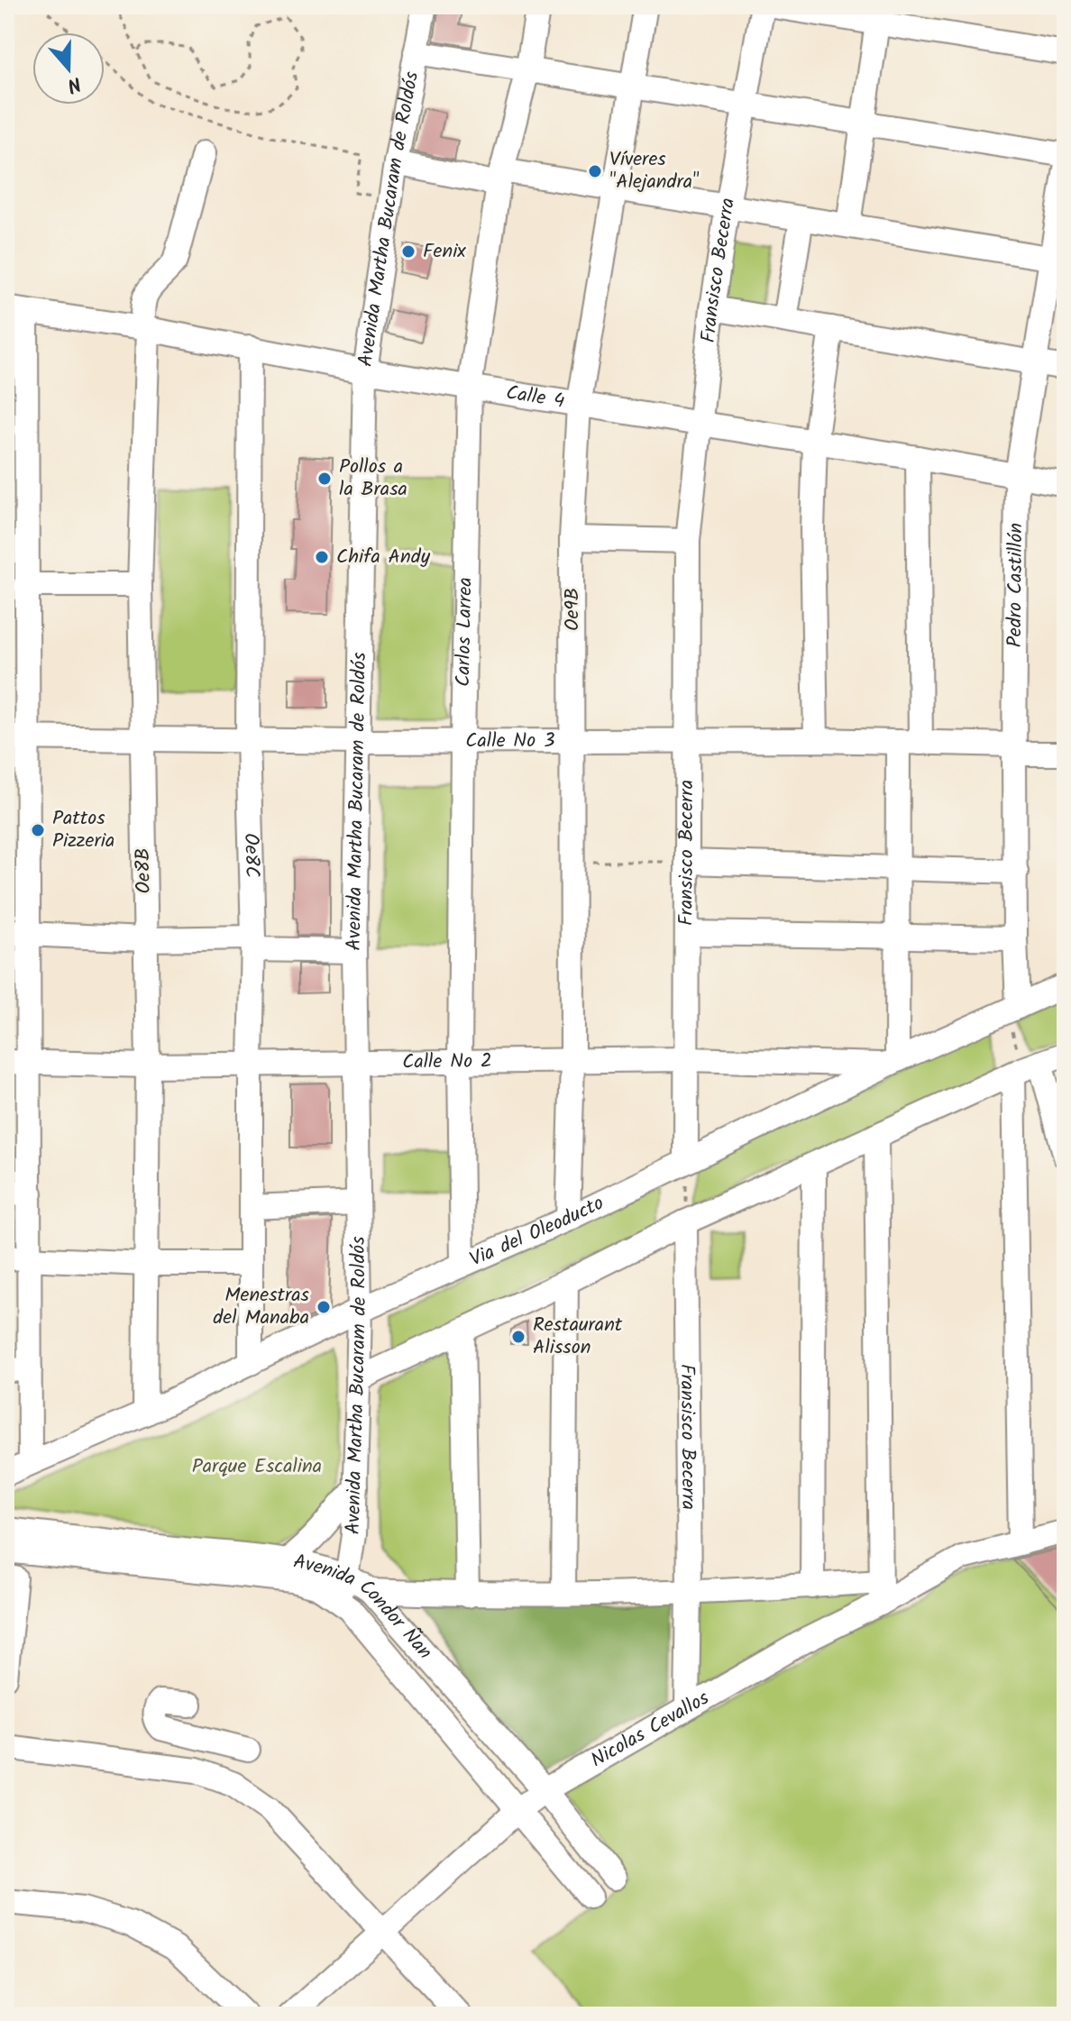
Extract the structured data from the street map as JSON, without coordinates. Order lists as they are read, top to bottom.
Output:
{
  "streets": {
    "street": [
      "Avenida Martha Bucaram de Roldós",
      "Fransisco Becerra",
      "Calle 4",
      "Pedro Castillón",
      "Oe9B",
      "Carlos Larrea",
      "Calle No 3",
      "Oe8C",
      "Oe8B",
      "Calle No 2",
      "Via del Oleoducto",
      "Avenida Condor Ñan",
      "Nicolas Cevallos"
    ]
  },
  "crossings": [
    ["Avenida Martha Bucaram de Roldós", "Calle 4"],
    ["Avenida Martha Bucaram de Roldós", "Calle No 3"],
    ["Avenida Martha Bucaram de Roldós", "Calle No 2"],
    ["Avenida Martha Bucaram de Roldós", "Via del Oleoducto"],
    ["Avenida Martha Bucaram de Roldós", "Avenida Condor Ñan"],
    ["Fransisco Becerra", "Calle 4"],
    ["Fransisco Becerra", "Calle No 3"],
    ["Fransisco Becerra", "Calle No 2"],
    ["Fransisco Becerra", "Via del Oleoducto"],
    ["Fransisco Becerra", "Nicolas Cevallos"],
    ["Calle 4", "Pedro Castillón"],
    ["Calle 4", "Oe9B"],
    ["Calle 4", "Carlos Larrea"],
    ["Calle 4", "Oe8C"],
    ["Calle 4", "Oe8B"],
    ["Pedro Castillón", "Calle No 3"],
    ["Pedro Castillón", "Via del Oleoducto"],
    ["Oe9B", "Calle No 3"],
    ["Oe9B", "Calle No 2"],
    ["Oe9B", "Via del Oleoducto"],
    ["Carlos Larrea", "Calle No 3"],
    ["Carlos Larrea", "Calle No 2"],
    ["Carlos Larrea", "Via del Oleoducto"],
    ["Calle No 3", "Oe8C"],
    ["Calle No 3", "Oe8B"],
    ["Oe8C", "Calle No 2"],
    ["Oe8C", "Via del Oleoducto"],
    ["Oe8B", "Calle No 2"],
    ["Oe8B", "Via del Oleoducto"],
    ["Calle No 2", "Via del Oleoducto"],
    ["Avenida Condor Ñan", "Nicolas Cevallos"]
  ],
  "parks": ["Parque Escalina"],
  "places": [
    "Víveres \"Alejandra\"",
    "Fenix",
    "Pollos a la Brasa",
    "Chifa Andy",
    "Pattos Pizzeria",
    "Menestras del Manaba",
    "Restaurant Alisson"
  ],
  "north": "bottom"
}
